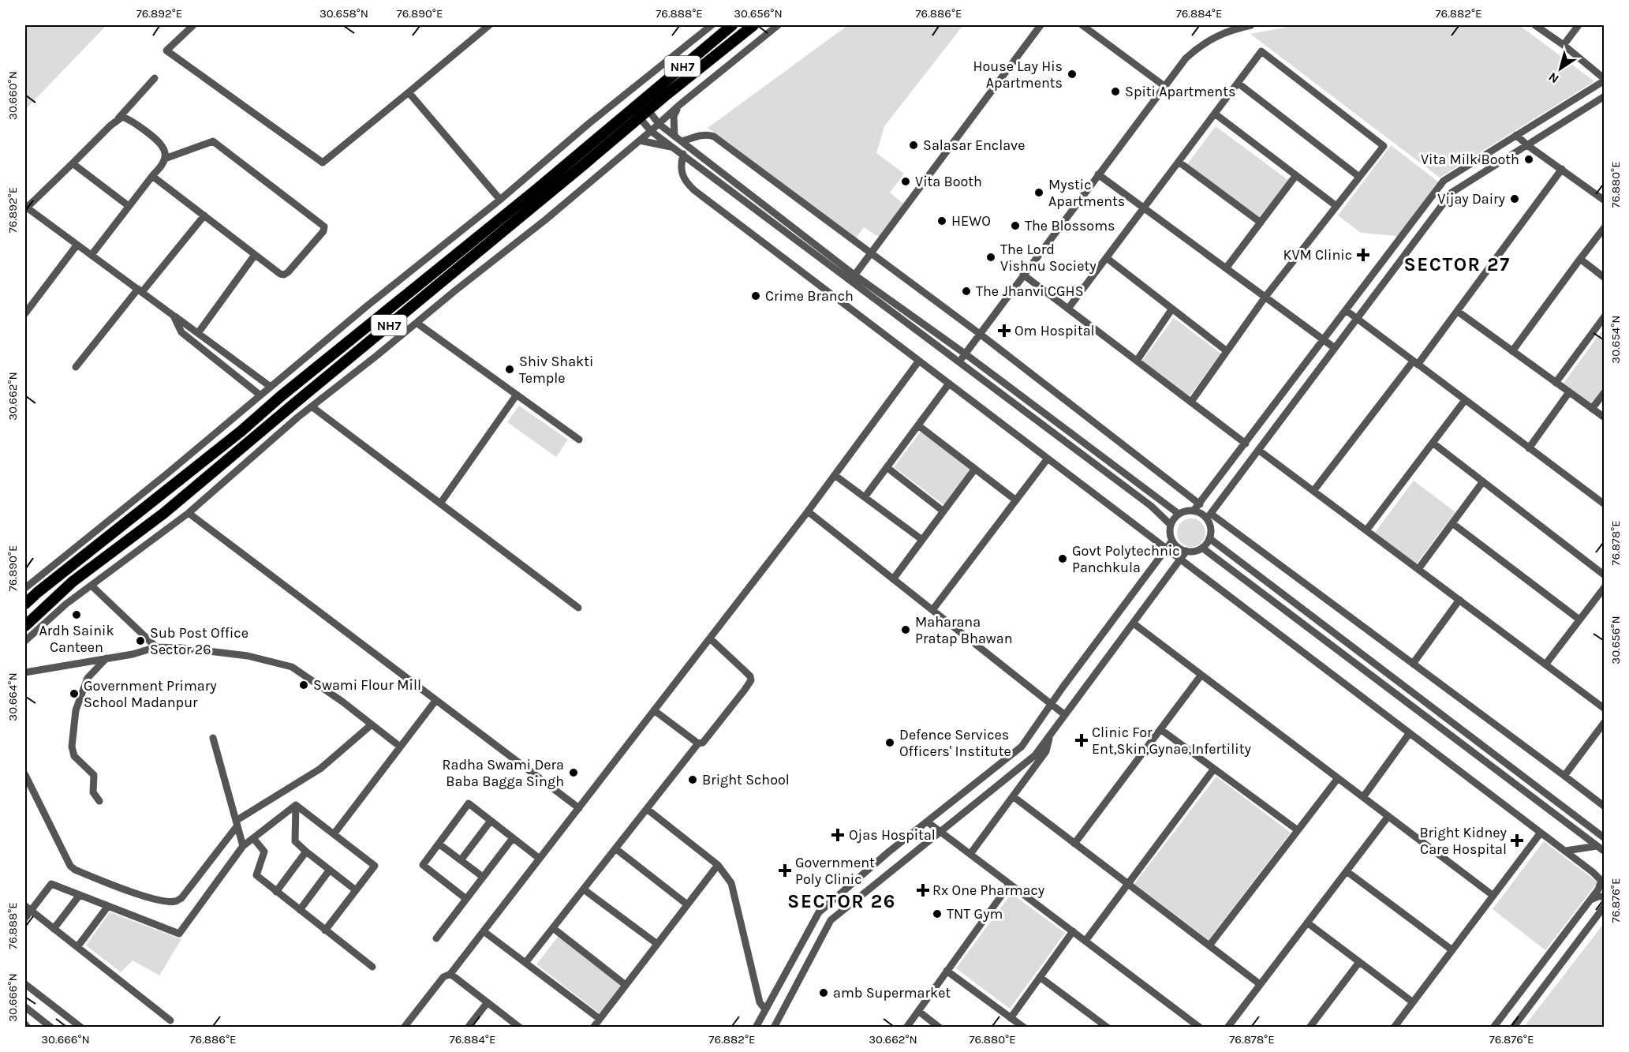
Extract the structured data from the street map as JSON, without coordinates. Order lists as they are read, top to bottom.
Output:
{
  "streets": {
    "highway": ["NH7"]
  },
  "districts": ["SECTOR 27", "SECTOR 26"],
  "places": {
    "other": [
      "House Lay His Apartments",
      "Spiti Apartments",
      "Salasar Enclave",
      "Vita Milk Booth",
      "Vita Booth",
      "Mystic Apartments",
      "Vijay Dairy",
      "HEWO",
      "The Blossoms",
      "The Lord Vishnu Society",
      "The Jhanvi CGHS",
      "Crime Branch",
      "Shiv Shakti Temple",
      "Govt Polytechnic Panchkula",
      "Ardh Sainik Canteen",
      "Maharana Pratap Bhawan",
      "Sub Post Office Sector 26",
      "Swami Flour Mill",
      "Government Primary School Madanpur",
      "Defence Services Officers' Institute",
      "Radha Swami Dera Baba Bagga Singh",
      "Bright School",
      "TNT Gym",
      "amb Supermarket"
    ],
    "health": [
      "KVM Clinic",
      "Om Hospital",
      "Clinic For Ent,Skin,Gynae,Infertility",
      "Ojas Hospital",
      "Bright Kidney Care Hospital",
      "Government Poly Clinic",
      "Rx One Pharmacy"
    ]
  },
  "north": "bottom left",
  "coordinates": [
    "76.892°E",
    "30.658°N",
    "76.890°E",
    "76.888°E",
    "30.656°N",
    "76.886°E",
    "76.884°E",
    "76.882°E",
    "30.660°N",
    "76.880°E",
    "30.654°N",
    "30.662°N",
    "76.878°E",
    "30.664°N",
    "76.876°E",
    "30.666°N"
  ]
}
